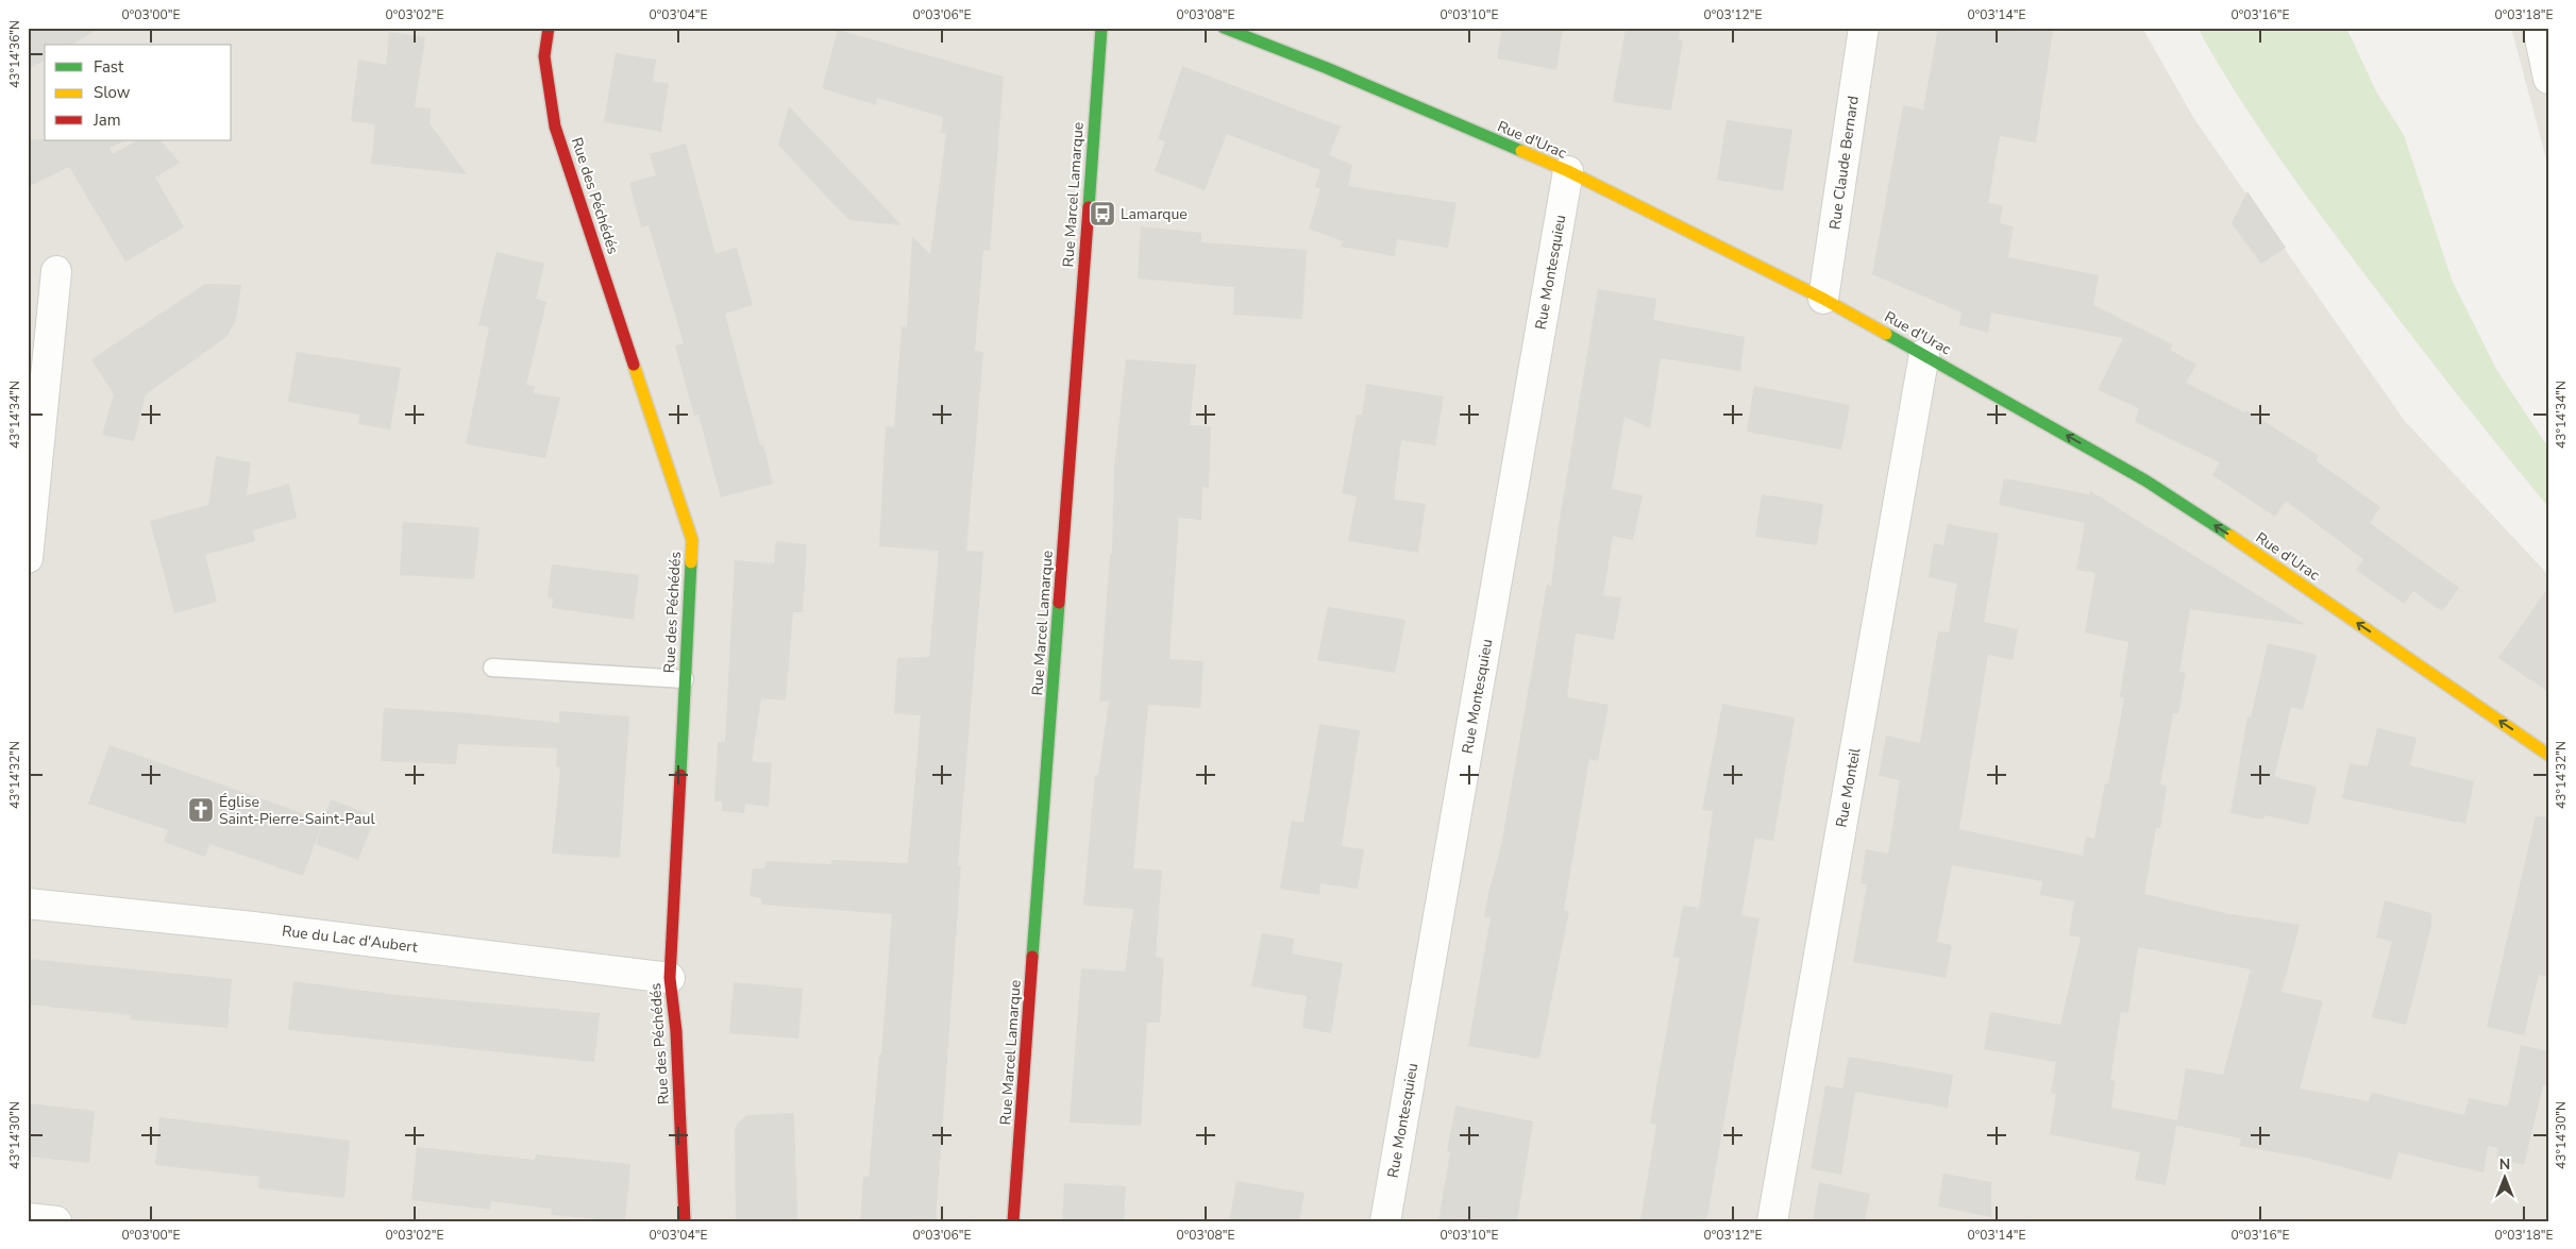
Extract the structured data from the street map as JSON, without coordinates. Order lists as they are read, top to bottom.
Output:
{
  "streets": {
    "street": [
      "Rue d'Urac",
      "Rue Claude Bernard",
      "Rue Marcel Lamarque",
      "Rue des Péchédés",
      "Rue Montesquieu",
      "Rue Monteil",
      "Rue du Lac d'Aubert"
    ]
  },
  "crossings": [
    ["Rue d'Urac", "Rue Claude Bernard"],
    ["Rue d'Urac", "Rue Montesquieu"],
    ["Rue d'Urac", "Rue Monteil"],
    ["Rue des Péchédés", "Rue du Lac d'Aubert"]
  ],
  "one_way": ["Rue d'Urac"],
  "places": {
    "bus stop": ["Lamarque"],
    "church": ["Église Saint-Pierre-Saint-Paul"]
  },
  "legend": ["Fast", "Slow", "Jam"],
  "north": "top",
  "coordinates": [
    "0°03'00\"E",
    "0°03'02\"E",
    "0°03'04\"E",
    "0°03'06\"E",
    "0°03'08\"E",
    "0°03'10\"E",
    "0°03'12\"E",
    "0°03'14\"E",
    "0°03'16\"E",
    "0°03'18\"E",
    "43°14'36\"N",
    "43°14'34\"N",
    "43°14'32\"N",
    "43°14'30\"N"
  ]
}
